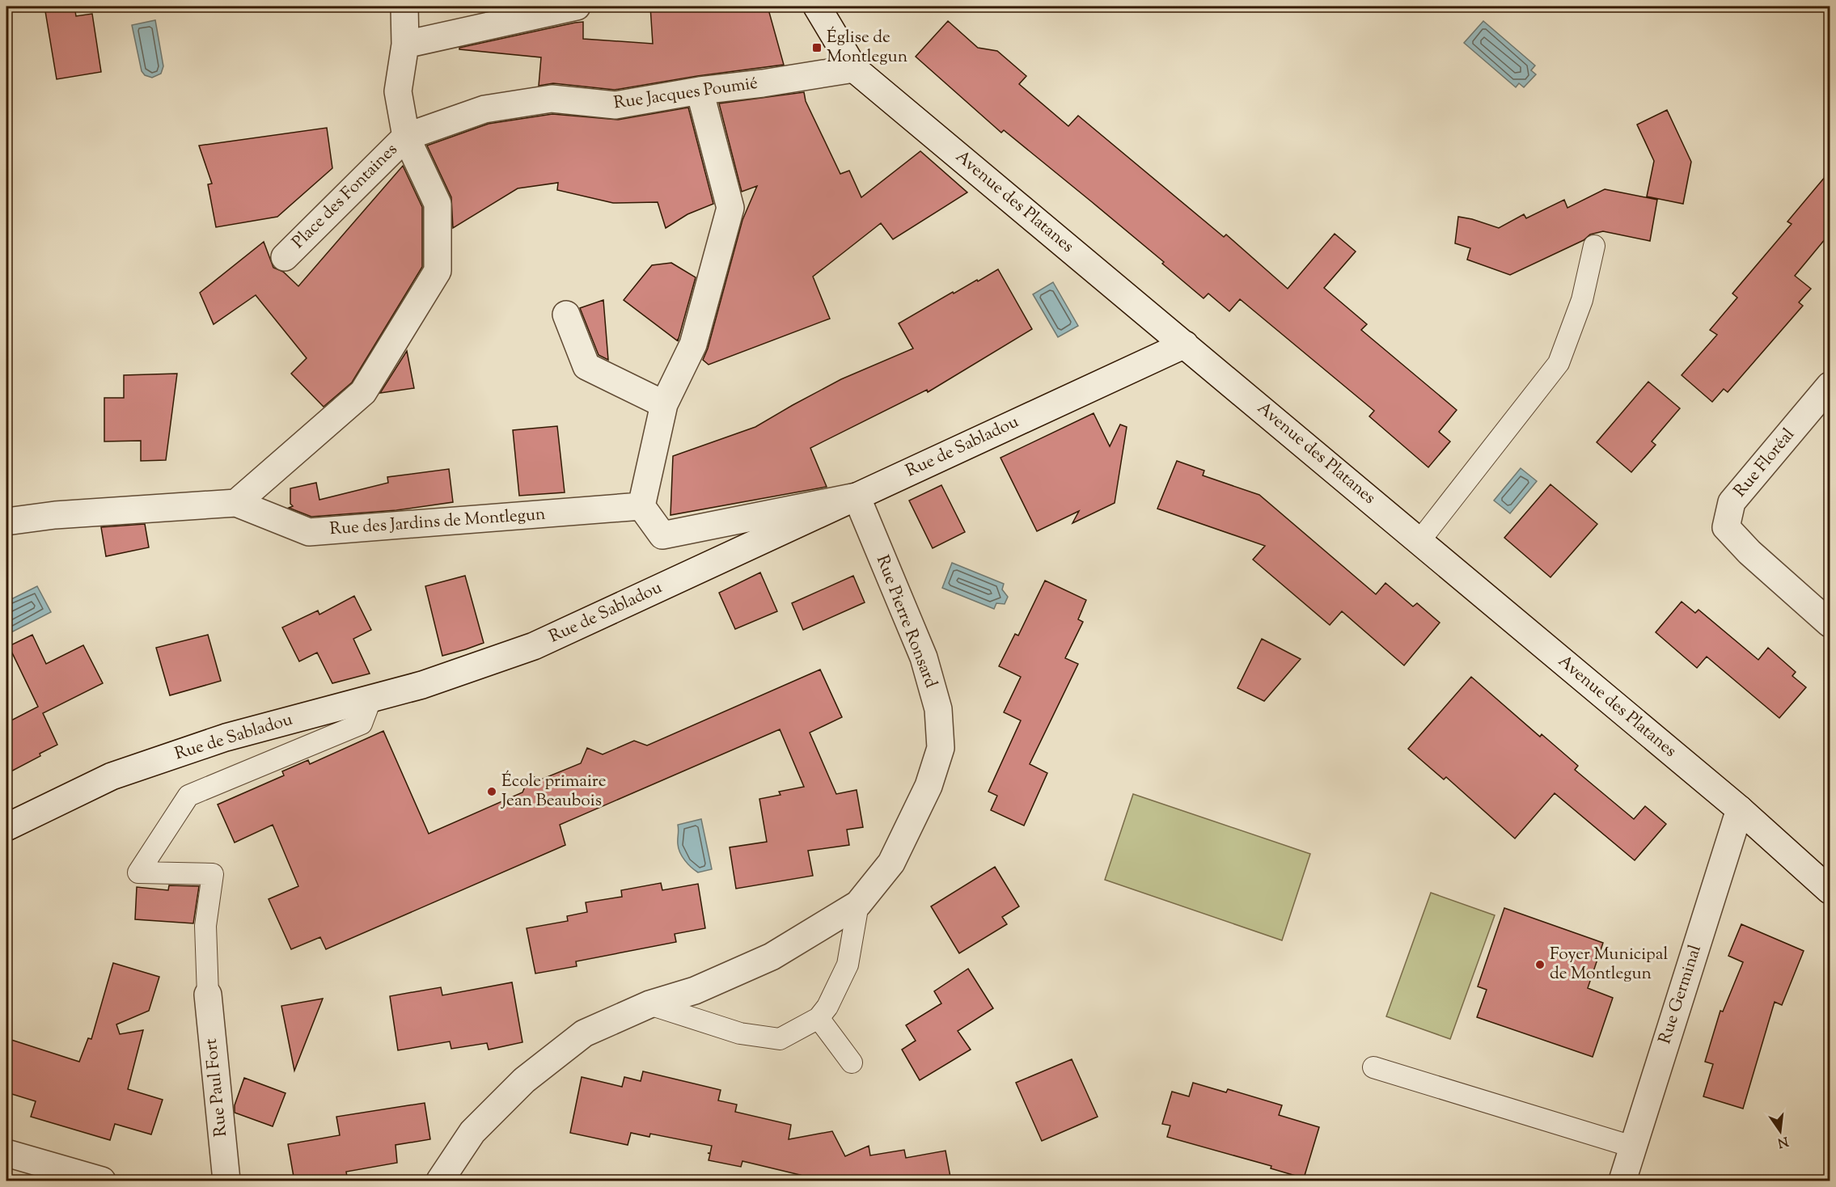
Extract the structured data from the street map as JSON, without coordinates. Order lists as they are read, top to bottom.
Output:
{
  "streets": {
    "street": [
      "Rue Jacques Poumié",
      "Place des Fontaines",
      "Avenue des Platanes",
      "Rue de Sabladou",
      "Rue Floréal",
      "Rue des Jardins de Montlegun",
      "Rue Pierre Ronsard",
      "Rue Germinal",
      "Rue Paul Fort"
    ]
  },
  "crossings": [
    ["Rue Jacques Poumié", "Place des Fontaines"],
    ["Rue Jacques Poumié", "Avenue des Platanes"],
    ["Avenue des Platanes", "Rue de Sabladou"],
    ["Avenue des Platanes", "Rue Germinal"],
    ["Rue de Sabladou", "Rue Pierre Ronsard"]
  ],
  "places": {
    "transit": ["Église de Montlegun"],
    "other": ["École primaire Jean Beaubois", "Foyer Municipal de Montlegun"]
  },
  "north": "bottom"
}
